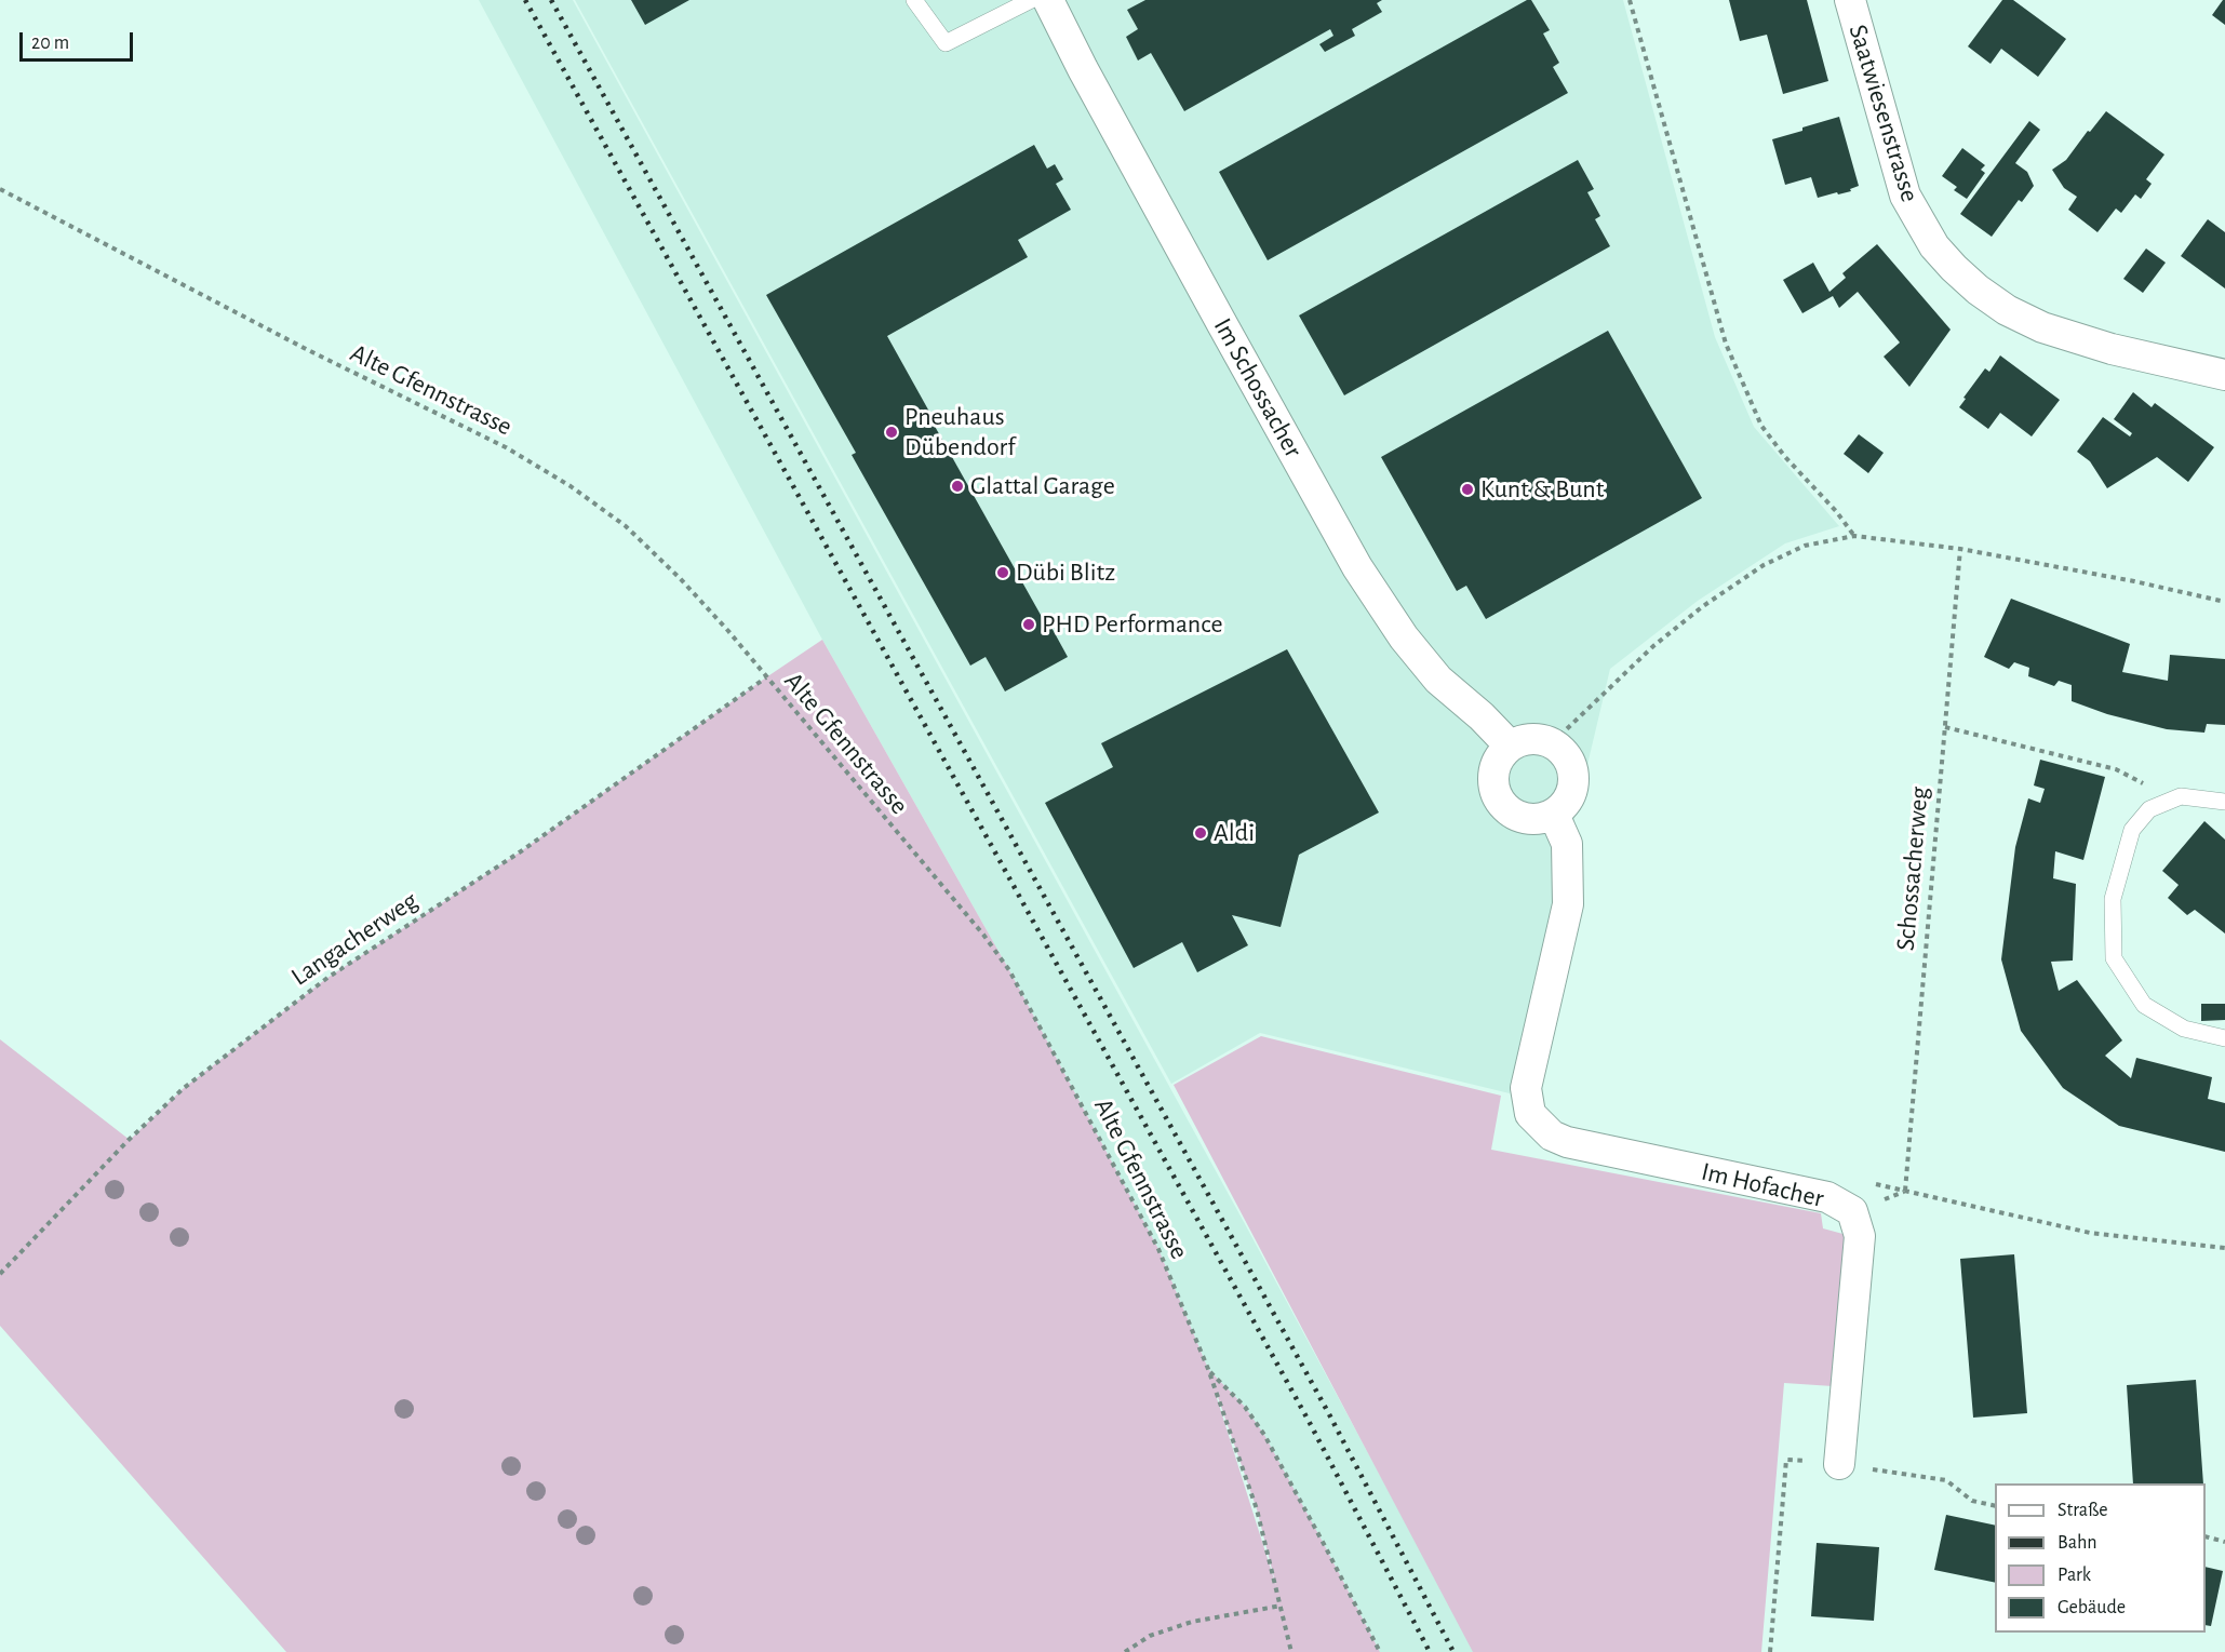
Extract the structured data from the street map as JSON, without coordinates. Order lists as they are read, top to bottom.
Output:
{
  "streets": {
    "street": ["Saatwiesenstrasse", "Im Schossacher", "Im Hofacher"],
    "path": ["Alte Gfennstrasse", "Schossacherweg", "Langacherweg"]
  },
  "crossings": [
    ["Im Schossacher", "Im Hofacher"],
    ["Alte Gfennstrasse", "Langacherweg"]
  ],
  "places": [
    "Pneuhaus Dübendorf",
    "Glattal Garage",
    "Kunt & Bunt",
    "Dübi Blitz",
    "PHD Performance",
    "Aldi"
  ],
  "legend": [
    "Straße",
    "Bahn",
    "Park",
    "Gebäude"
  ],
  "scale_bar": "20 m"
}
